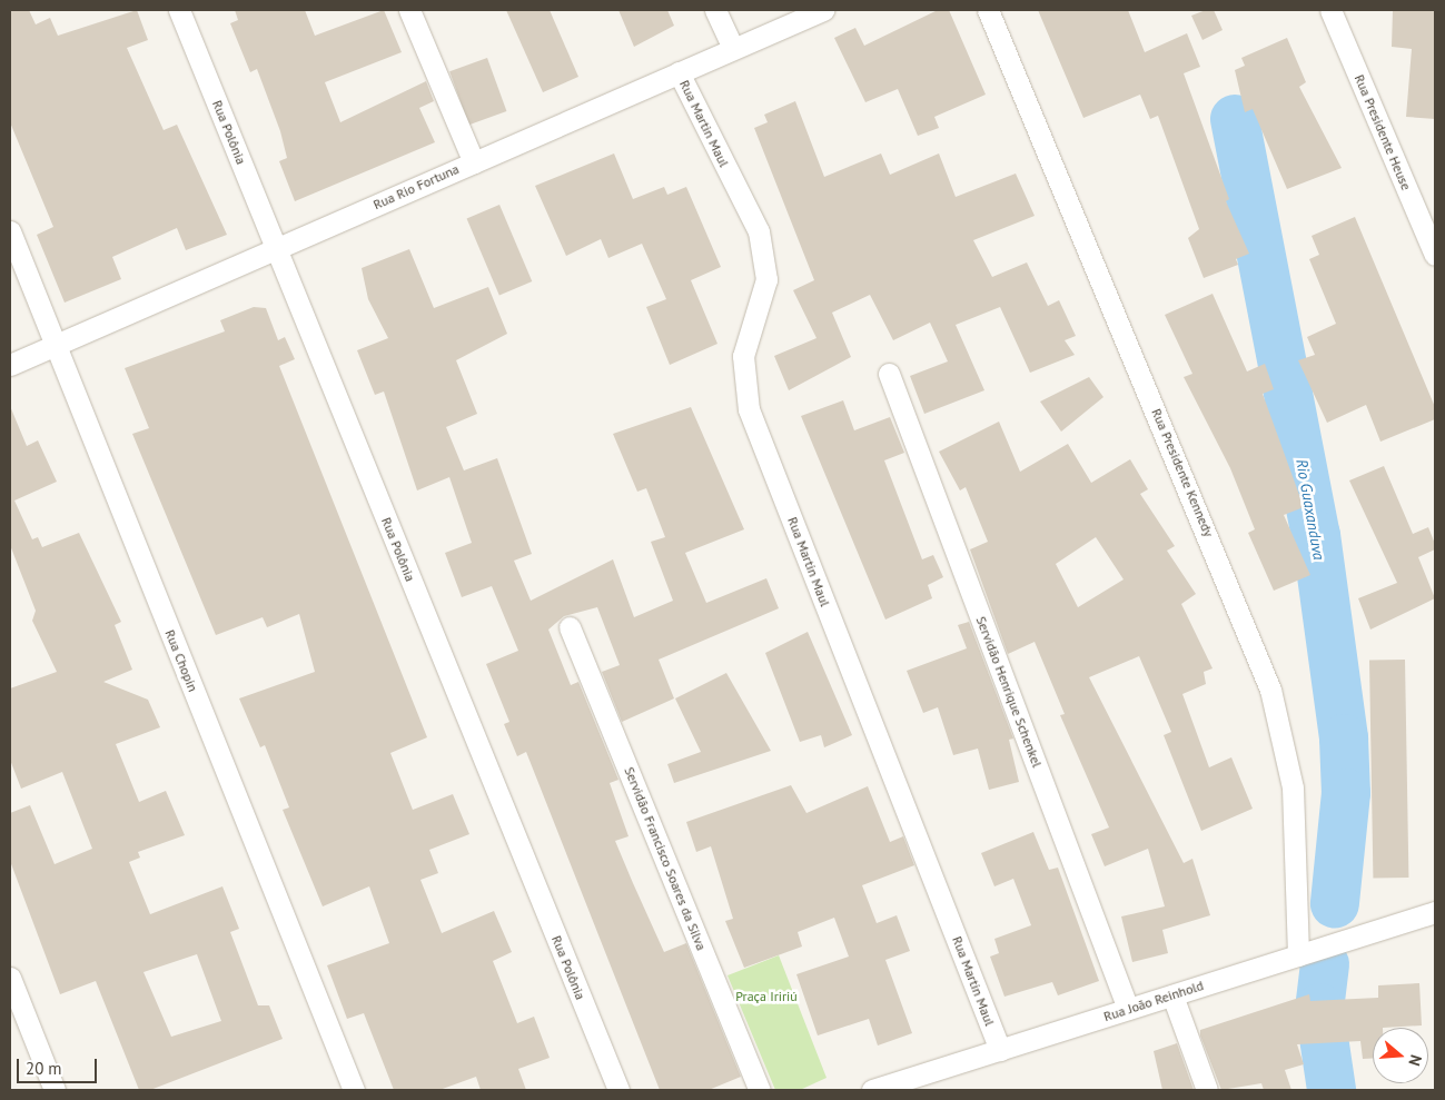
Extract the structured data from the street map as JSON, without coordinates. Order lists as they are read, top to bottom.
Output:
{
  "streets": {
    "street": [
      "Rua Martin Maul",
      "Rua Polônia",
      "Rua Presidente Heuse",
      "Rua Rio Fortuna",
      "Rua Presidente Kennedy",
      "Rua Chopin",
      "Servidão Henrique Schenkel",
      "Servidão Francisco Soares da Silva",
      "Rua João Reinhold"
    ]
  },
  "crossings": [
    ["Rua Martin Maul", "Rua Rio Fortuna"],
    ["Rua Martin Maul", "Rua João Reinhold"],
    ["Rua Polônia", "Rua Rio Fortuna"],
    ["Rua Rio Fortuna", "Rua Chopin"],
    ["Rua Presidente Kennedy", "Rua João Reinhold"],
    ["Servidão Henrique Schenkel", "Rua João Reinhold"]
  ],
  "water": ["Rio Guaxanduva"],
  "parks": ["Praça Iririú"],
  "scale_bar": "20 m",
  "north": "right"
}
